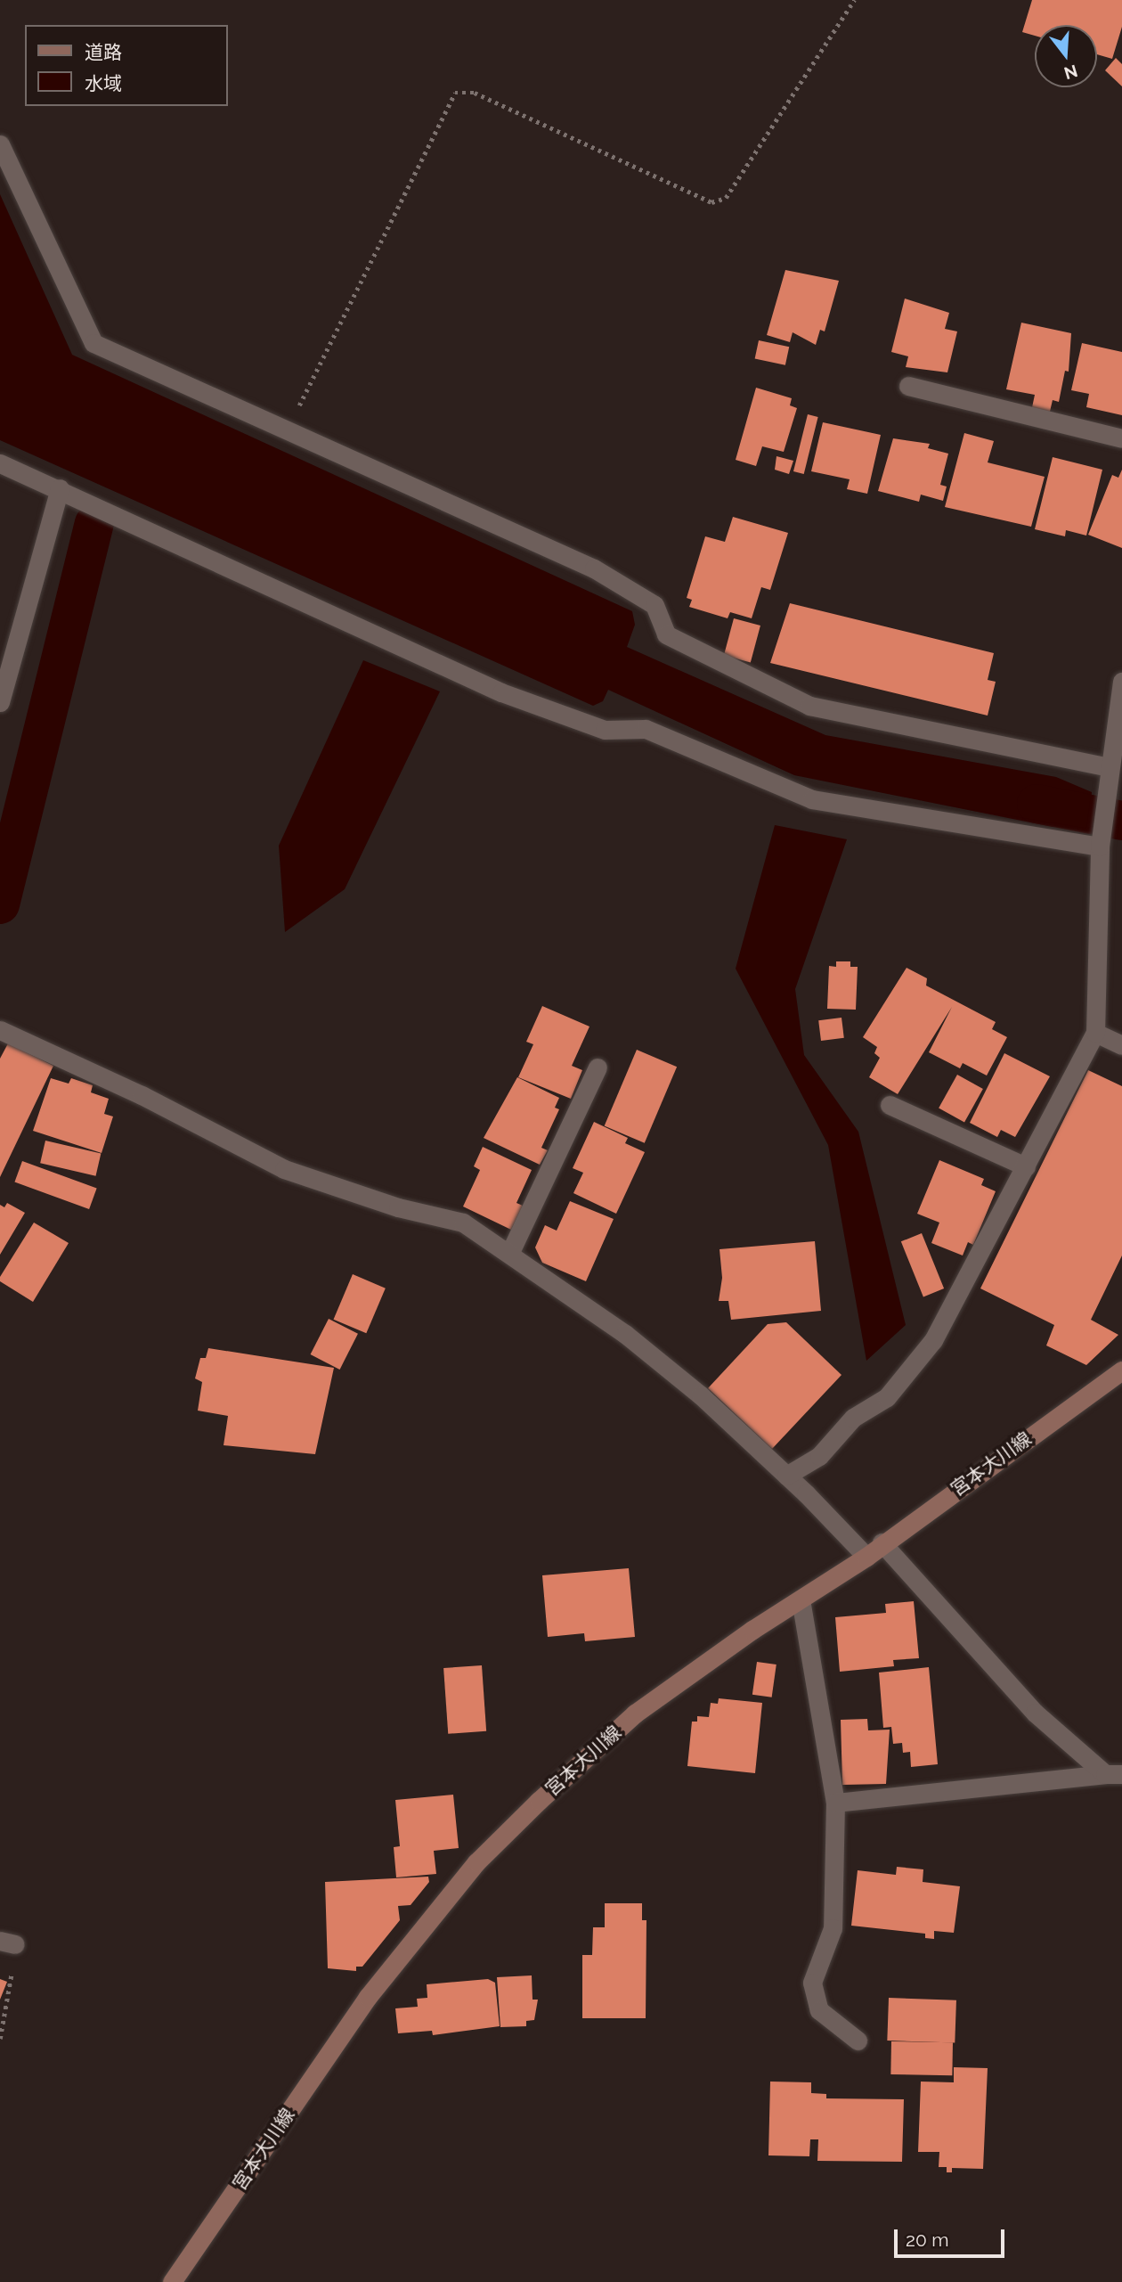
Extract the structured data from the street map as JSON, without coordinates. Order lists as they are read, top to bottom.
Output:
{
  "streets": {
    "main road": ["宮本大川線"]
  },
  "legend": ["道路", "水域"],
  "scale_bar": "20 m",
  "north": "bottom"
}
